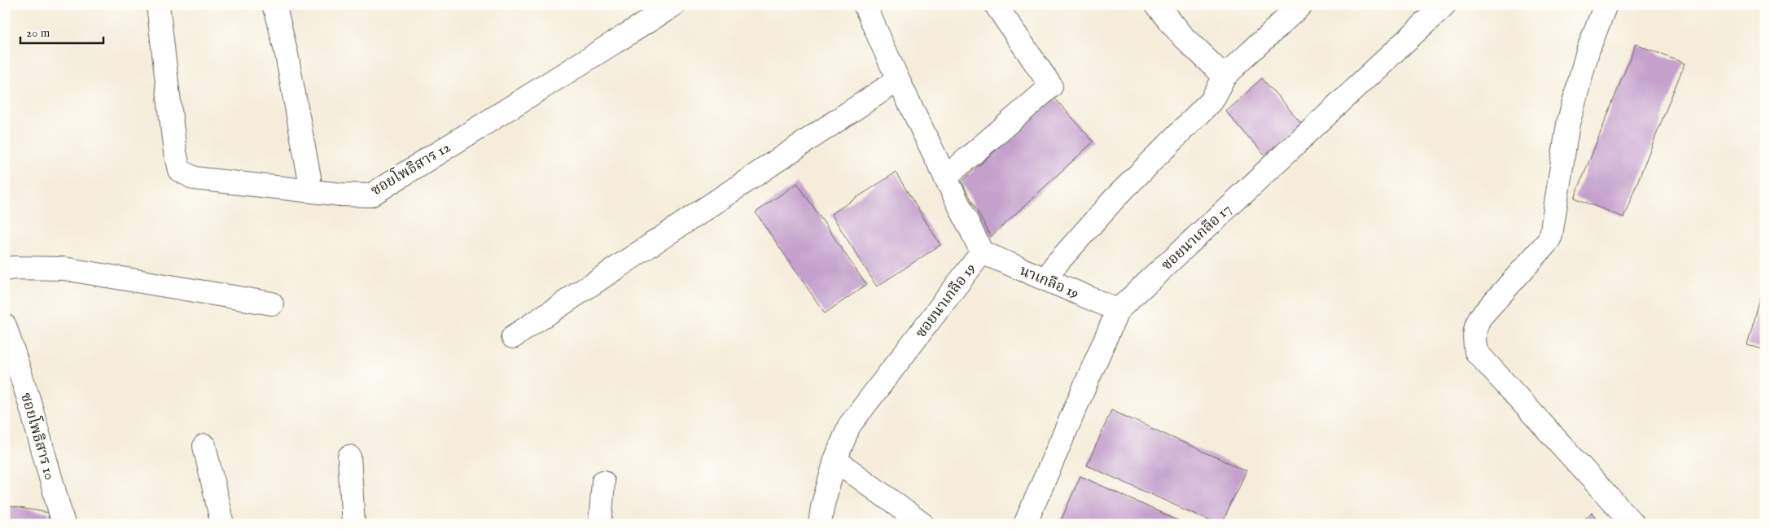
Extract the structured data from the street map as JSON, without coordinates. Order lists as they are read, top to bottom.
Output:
{
  "streets": {
    "street": [
      "ซอยโพธิสาร 12",
      "ซอยนาเกลือ 17",
      "นาเกลือ 19",
      "ซอยนาเกลือ 19",
      "ซอยโพธิสาร 10"
    ]
  },
  "crossings": [
    ["ซอยนาเกลือ 17", "นาเกลือ 19"],
    ["นาเกลือ 19", "ซอยนาเกลือ 19"]
  ],
  "scale_bar": "20 m"
}
